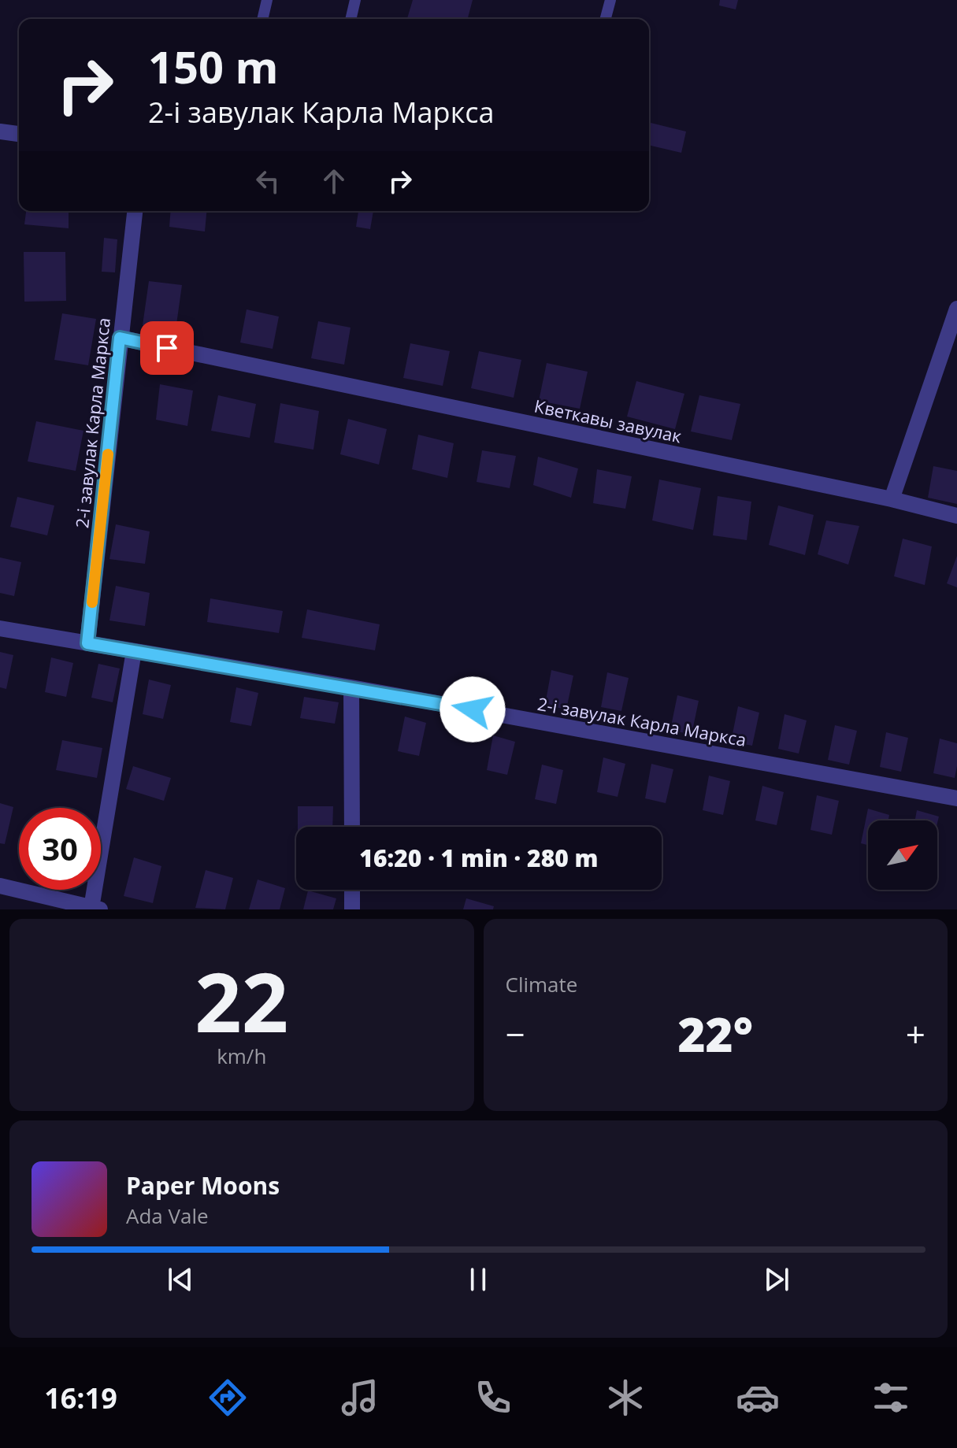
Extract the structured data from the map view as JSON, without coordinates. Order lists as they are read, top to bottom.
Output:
{
  "streets": {
    "street": ["Кветкавы завулак", "2-і завулак Карла Маркса"]
  },
  "crossings": [
    ["Кветкавы завулак", "2-і завулак Карла Маркса"]
  ],
  "north": "top right",
  "page": {
    "turn": ["150 m", "2-і завулак Карла Маркса"],
    "limit": "30",
    "trip": "16:20 · 1 min · 280 m",
    "tile": [
      ["22", "km/h"],
      "Climate"
    ],
    "heat": ["−", "22°", "+"],
    "song": ["Paper Moons", "Ada Vale"],
    "tabs": "16:19"
  }
}
